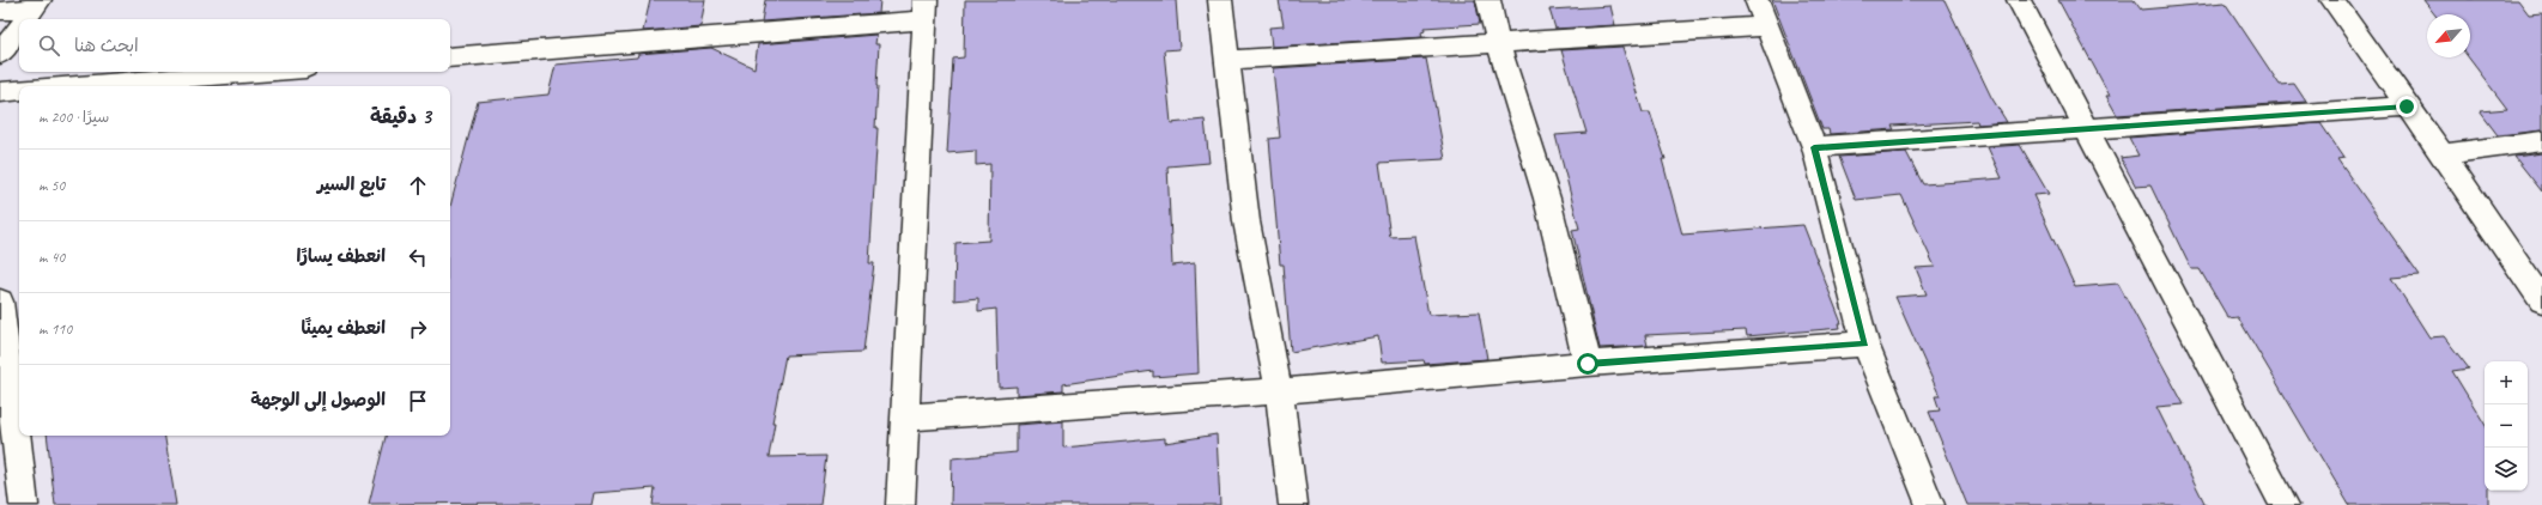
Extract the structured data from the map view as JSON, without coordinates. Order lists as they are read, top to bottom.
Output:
{
  "north": "bottom left",
  "page": {
    "search": "ابحث هنا",
    "heading": ["3 دقيقة", "سيرًا · 200 m"],
    "list": [
      ["تابع السير", "50 m"],
      ["انعطف يسارًا", "40 m"],
      ["انعطف يمينًا", "110 m"],
      "الوصول إلى الوجهة"
    ],
    "map_buttons": ["+", "−"]
  }
}
